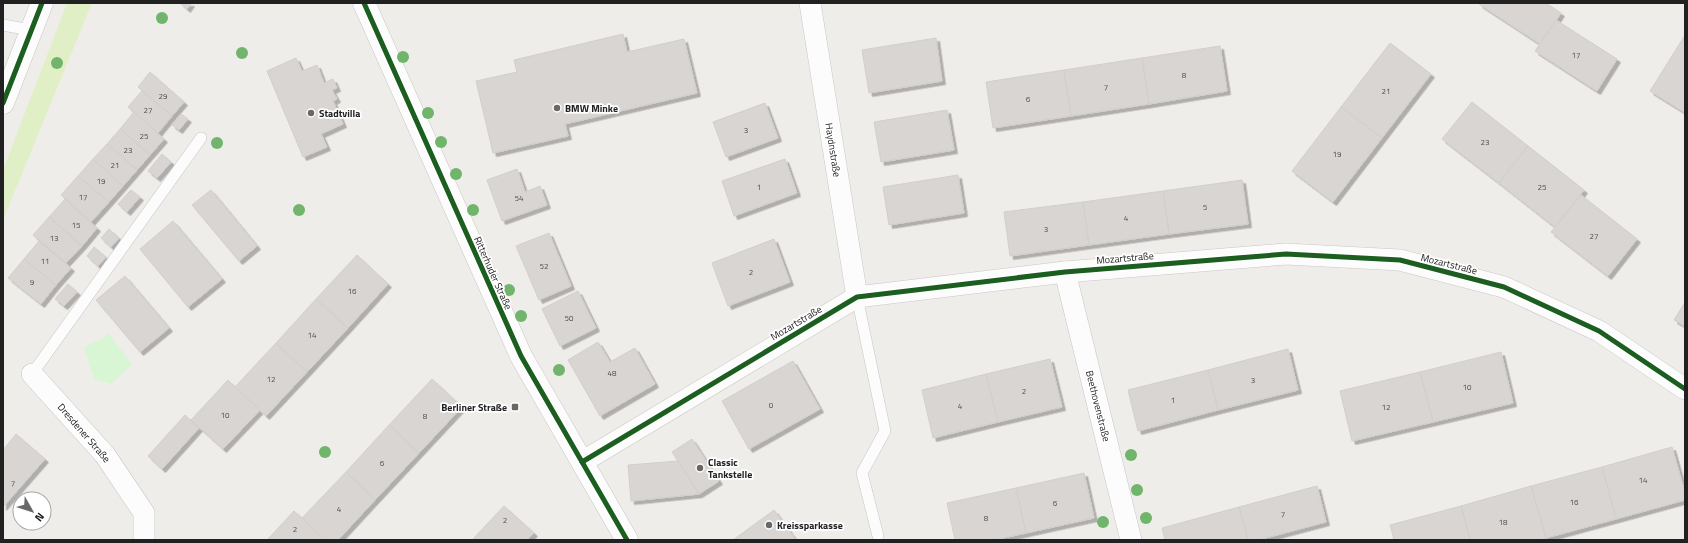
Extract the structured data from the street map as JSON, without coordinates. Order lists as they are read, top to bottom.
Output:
{
  "streets": {
    "street": [
      "Haydnstraße",
      "Mozartstraße",
      "Ritterhuder Straße",
      "Beethovenstraße",
      "Dresdener Straße"
    ]
  },
  "crossings": [
    ["Haydnstraße", "Mozartstraße"],
    ["Mozartstraße", "Ritterhuder Straße"],
    ["Mozartstraße", "Beethovenstraße"]
  ],
  "places": {
    "other": [
      "BMW Minke",
      "Stadtvilla",
      "Classic Tankstelle",
      "Kreissparkasse"
    ],
    "transit": ["Berliner Straße"]
  },
  "house_numbers": [
    "17",
    "8",
    "7",
    "21",
    "29",
    "6",
    "27",
    "3",
    "25",
    "23",
    "23",
    "19",
    "21",
    "19",
    "1",
    "25",
    "17",
    "54",
    "5",
    "4",
    "15",
    "3",
    "27",
    "13",
    "11",
    "52",
    "2",
    "9",
    "16",
    "50",
    "14",
    "48",
    "12",
    "3",
    "10",
    "2",
    "1",
    "0",
    "4",
    "12",
    "10",
    "8",
    "6",
    "14",
    "7",
    "16",
    "6",
    "4",
    "7",
    "8",
    "2",
    "18",
    "2"
  ],
  "north": "bottom right"
}
